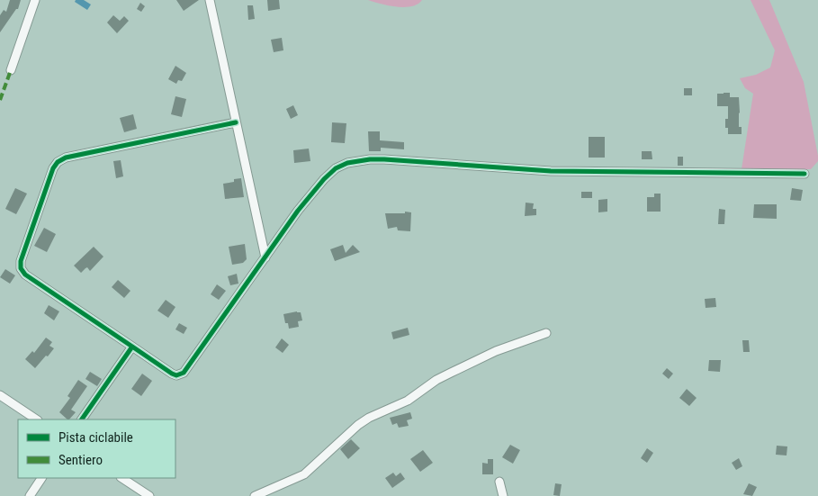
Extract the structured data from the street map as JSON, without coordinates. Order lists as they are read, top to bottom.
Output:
{
  "legend": ["Pista ciclabile", "Sentiero"]
}
